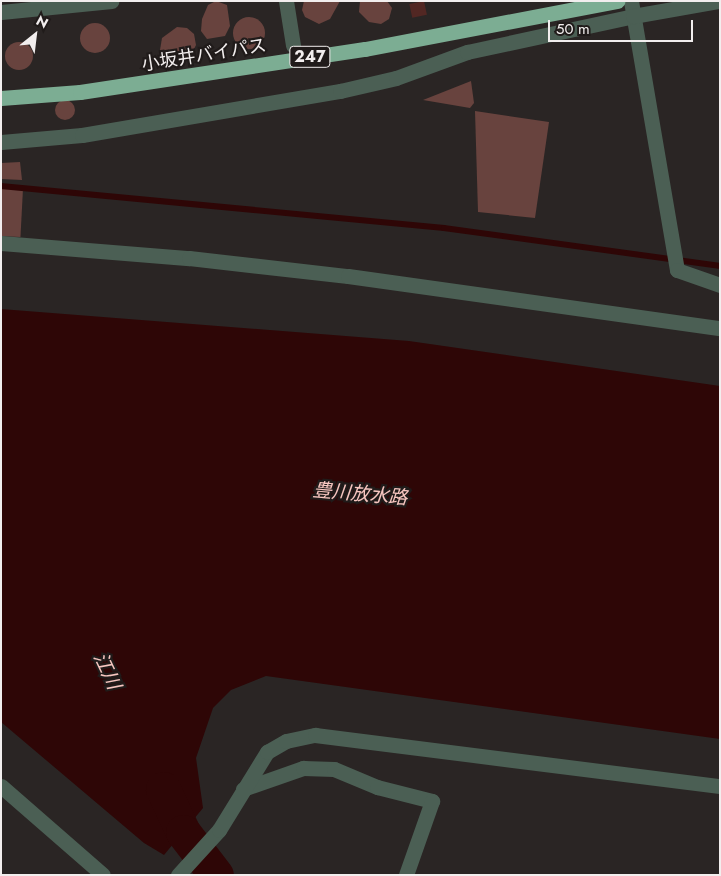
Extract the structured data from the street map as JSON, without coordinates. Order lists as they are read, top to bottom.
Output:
{
  "streets": {
    "highway": ["小坂井バイパス", "247"]
  },
  "water": ["豊川放水路", "江川"],
  "scale_bar": "50 m",
  "north": "top right"
}
